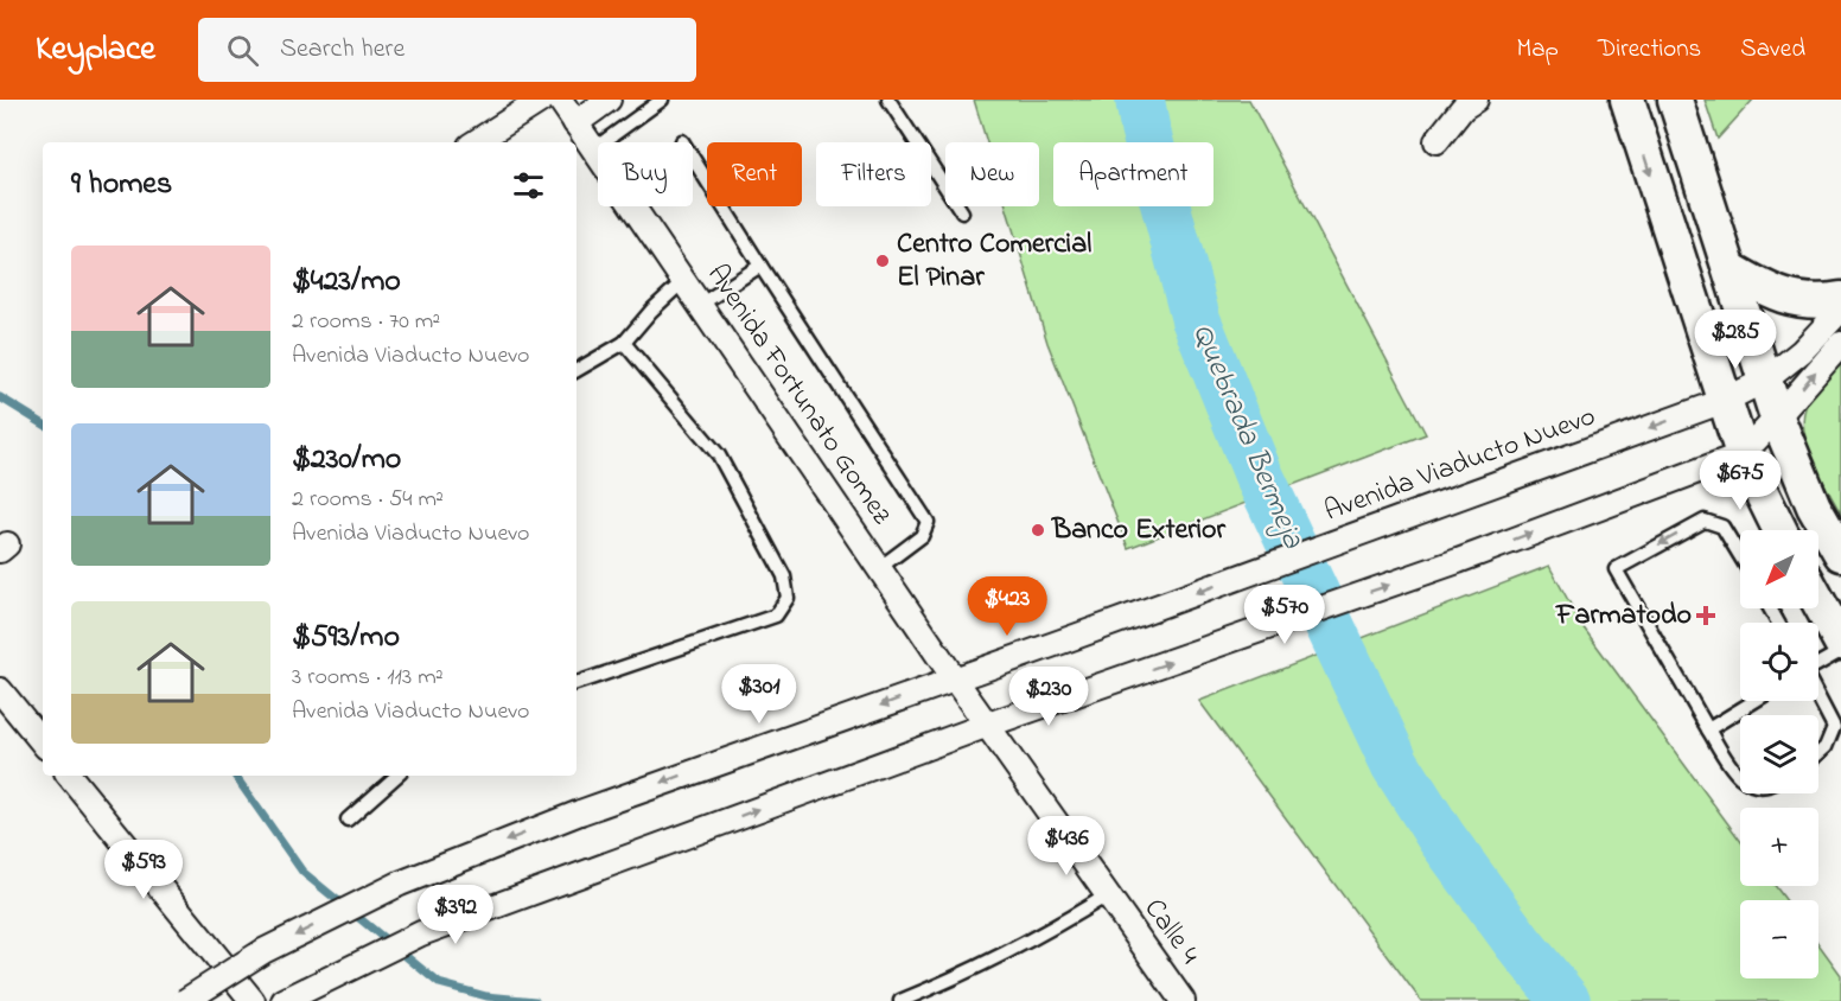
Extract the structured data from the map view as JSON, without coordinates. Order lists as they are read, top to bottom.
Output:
{
  "streets": {
    "street": ["Avenida Fortunato Gomez", "Avenida Viaducto Nuevo", "Calle 4"]
  },
  "crossings": [
    ["Avenida Fortunato Gomez", "Avenida Viaducto Nuevo"],
    ["Avenida Fortunato Gomez", "Calle 4"]
  ],
  "water": ["Quebrada Bermeja"],
  "places": {
    "other": ["Centro Comercial El Pinar", "Banco Exterior"],
    "health": ["Farmatodo"]
  },
  "north": "bottom left",
  "page": {
    "header": "Keyplace",
    "search": "Search here",
    "nav": ["Map", "Directions", "Saved"],
    "chip": [
      "Buy",
      "Rent",
      "Filters",
      "New",
      "Apartment"
    ],
    "heading": "9 homes",
    "list": [
      {
        "name": "$423/mo",
        "note": "2 rooms · 70 m² · Avenida Viaducto Nuevo"
      },
      {
        "name": "$230/mo",
        "note": "2 rooms · 54 m² · Avenida Viaducto Nuevo"
      },
      {
        "name": "$593/mo",
        "note": "3 rooms · 113 m² · Avenida Viaducto Nuevo"
      }
    ],
    "price": [
      "$285",
      "$675",
      "$423",
      "$570",
      "$301",
      "$230",
      "$436",
      "$593",
      "$392"
    ],
    "map_buttons": ["+", "−"]
  }
}
